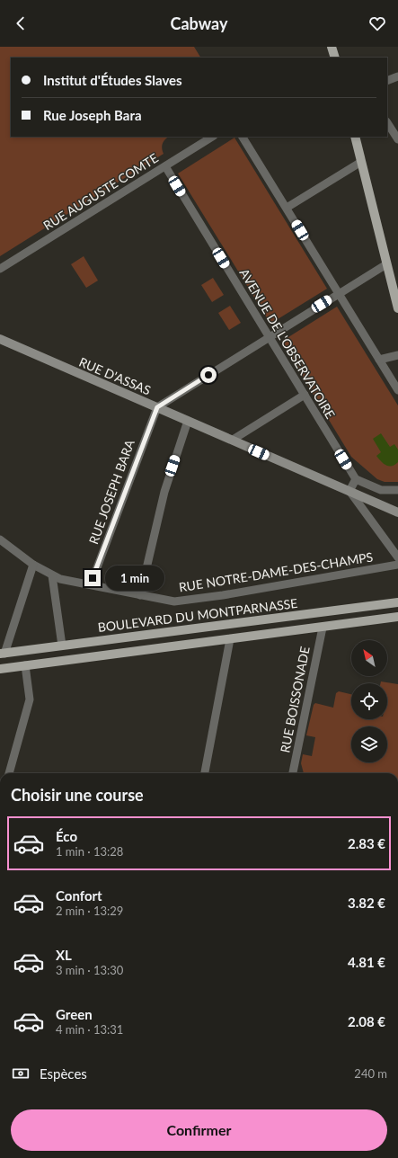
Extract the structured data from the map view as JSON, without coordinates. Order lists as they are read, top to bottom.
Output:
{
  "streets": {
    "main road": ["BOULEVARD DU MONTPARNASSE"],
    "street": [
      "RUE AUGUSTE COMTE",
      "AVENUE DE L'OBSERVATOIRE",
      "RUE D'ASSAS",
      "RUE JOSEPH BARA",
      "RUE NOTRE-DAME-DES-CHAMPS",
      "RUE BOISSONADE"
    ]
  },
  "crossings": [
    ["RUE AUGUSTE COMTE", "AVENUE DE L'OBSERVATOIRE"],
    ["RUE D'ASSAS", "RUE JOSEPH BARA"],
    ["RUE JOSEPH BARA", "RUE NOTRE-DAME-DES-CHAMPS"]
  ],
  "north": "top left",
  "page": {
    "header": "Cabway",
    "banner": ["Institut d'Études Slaves", "Rue Joseph Bara"],
    "bubble": "1 min",
    "heading": "Choisir une course",
    "list": [
      {
        "name": "Éco",
        "note": "1 min · 13:28",
        "value": "2.83 €"
      },
      {
        "name": "Confort",
        "note": "2 min · 13:29",
        "value": "3.82 €"
      },
      {
        "name": "XL",
        "note": "3 min · 13:30",
        "value": "4.81 €"
      },
      {
        "name": "Green",
        "note": "4 min · 13:31",
        "value": "2.08 €"
      }
    ],
    "pay": ["Espèces", "240 m"],
    "buttons": "Confirmer"
  }
}
